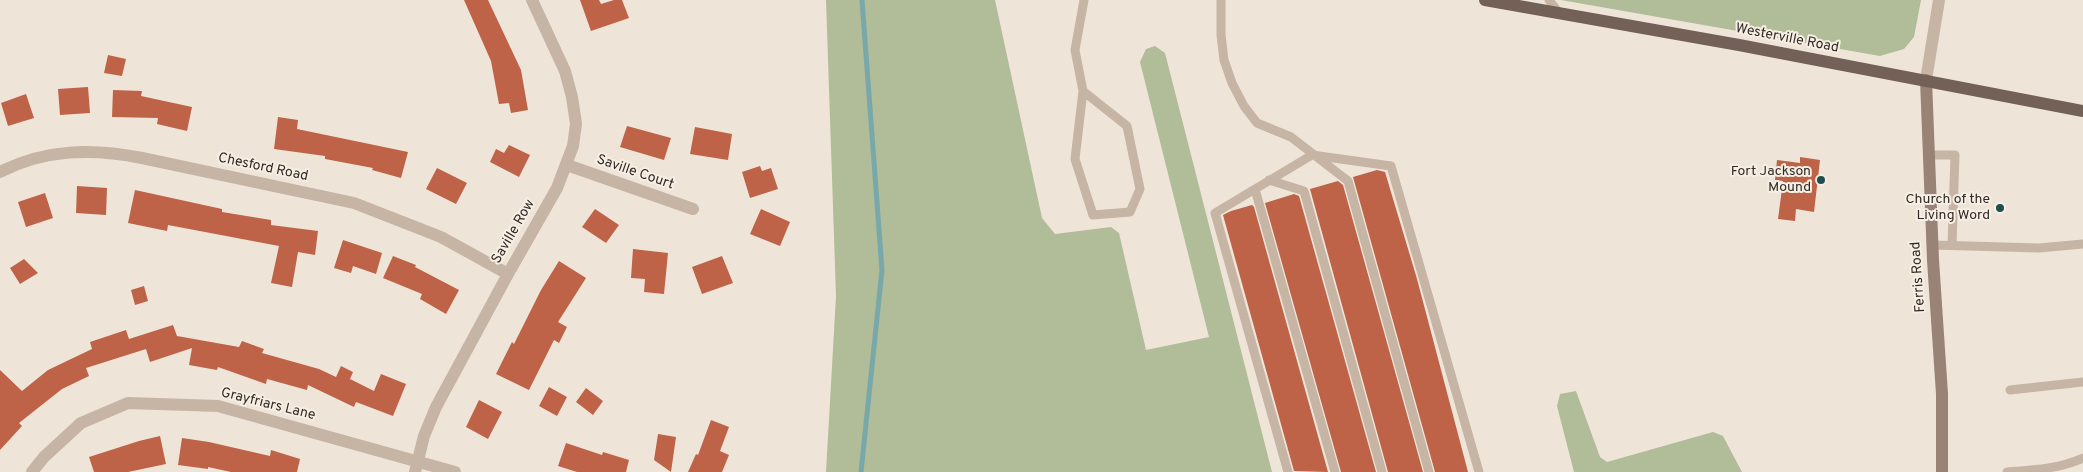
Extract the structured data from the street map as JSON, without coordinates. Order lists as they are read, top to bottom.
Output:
{
  "streets": {
    "main road": ["Westerville Road", "Ferris Road"],
    "street": [
      "Chesford Road",
      "Saville Court",
      "Saville Row",
      "Grayfriars Lane"
    ]
  },
  "crossings": [
    ["Westerville Road", "Ferris Road"],
    ["Chesford Road", "Saville Row"],
    ["Saville Court", "Saville Row"],
    ["Saville Row", "Grayfriars Lane"]
  ],
  "places": ["Fort Jackson Mound", "Church of the Living Word"]
}
